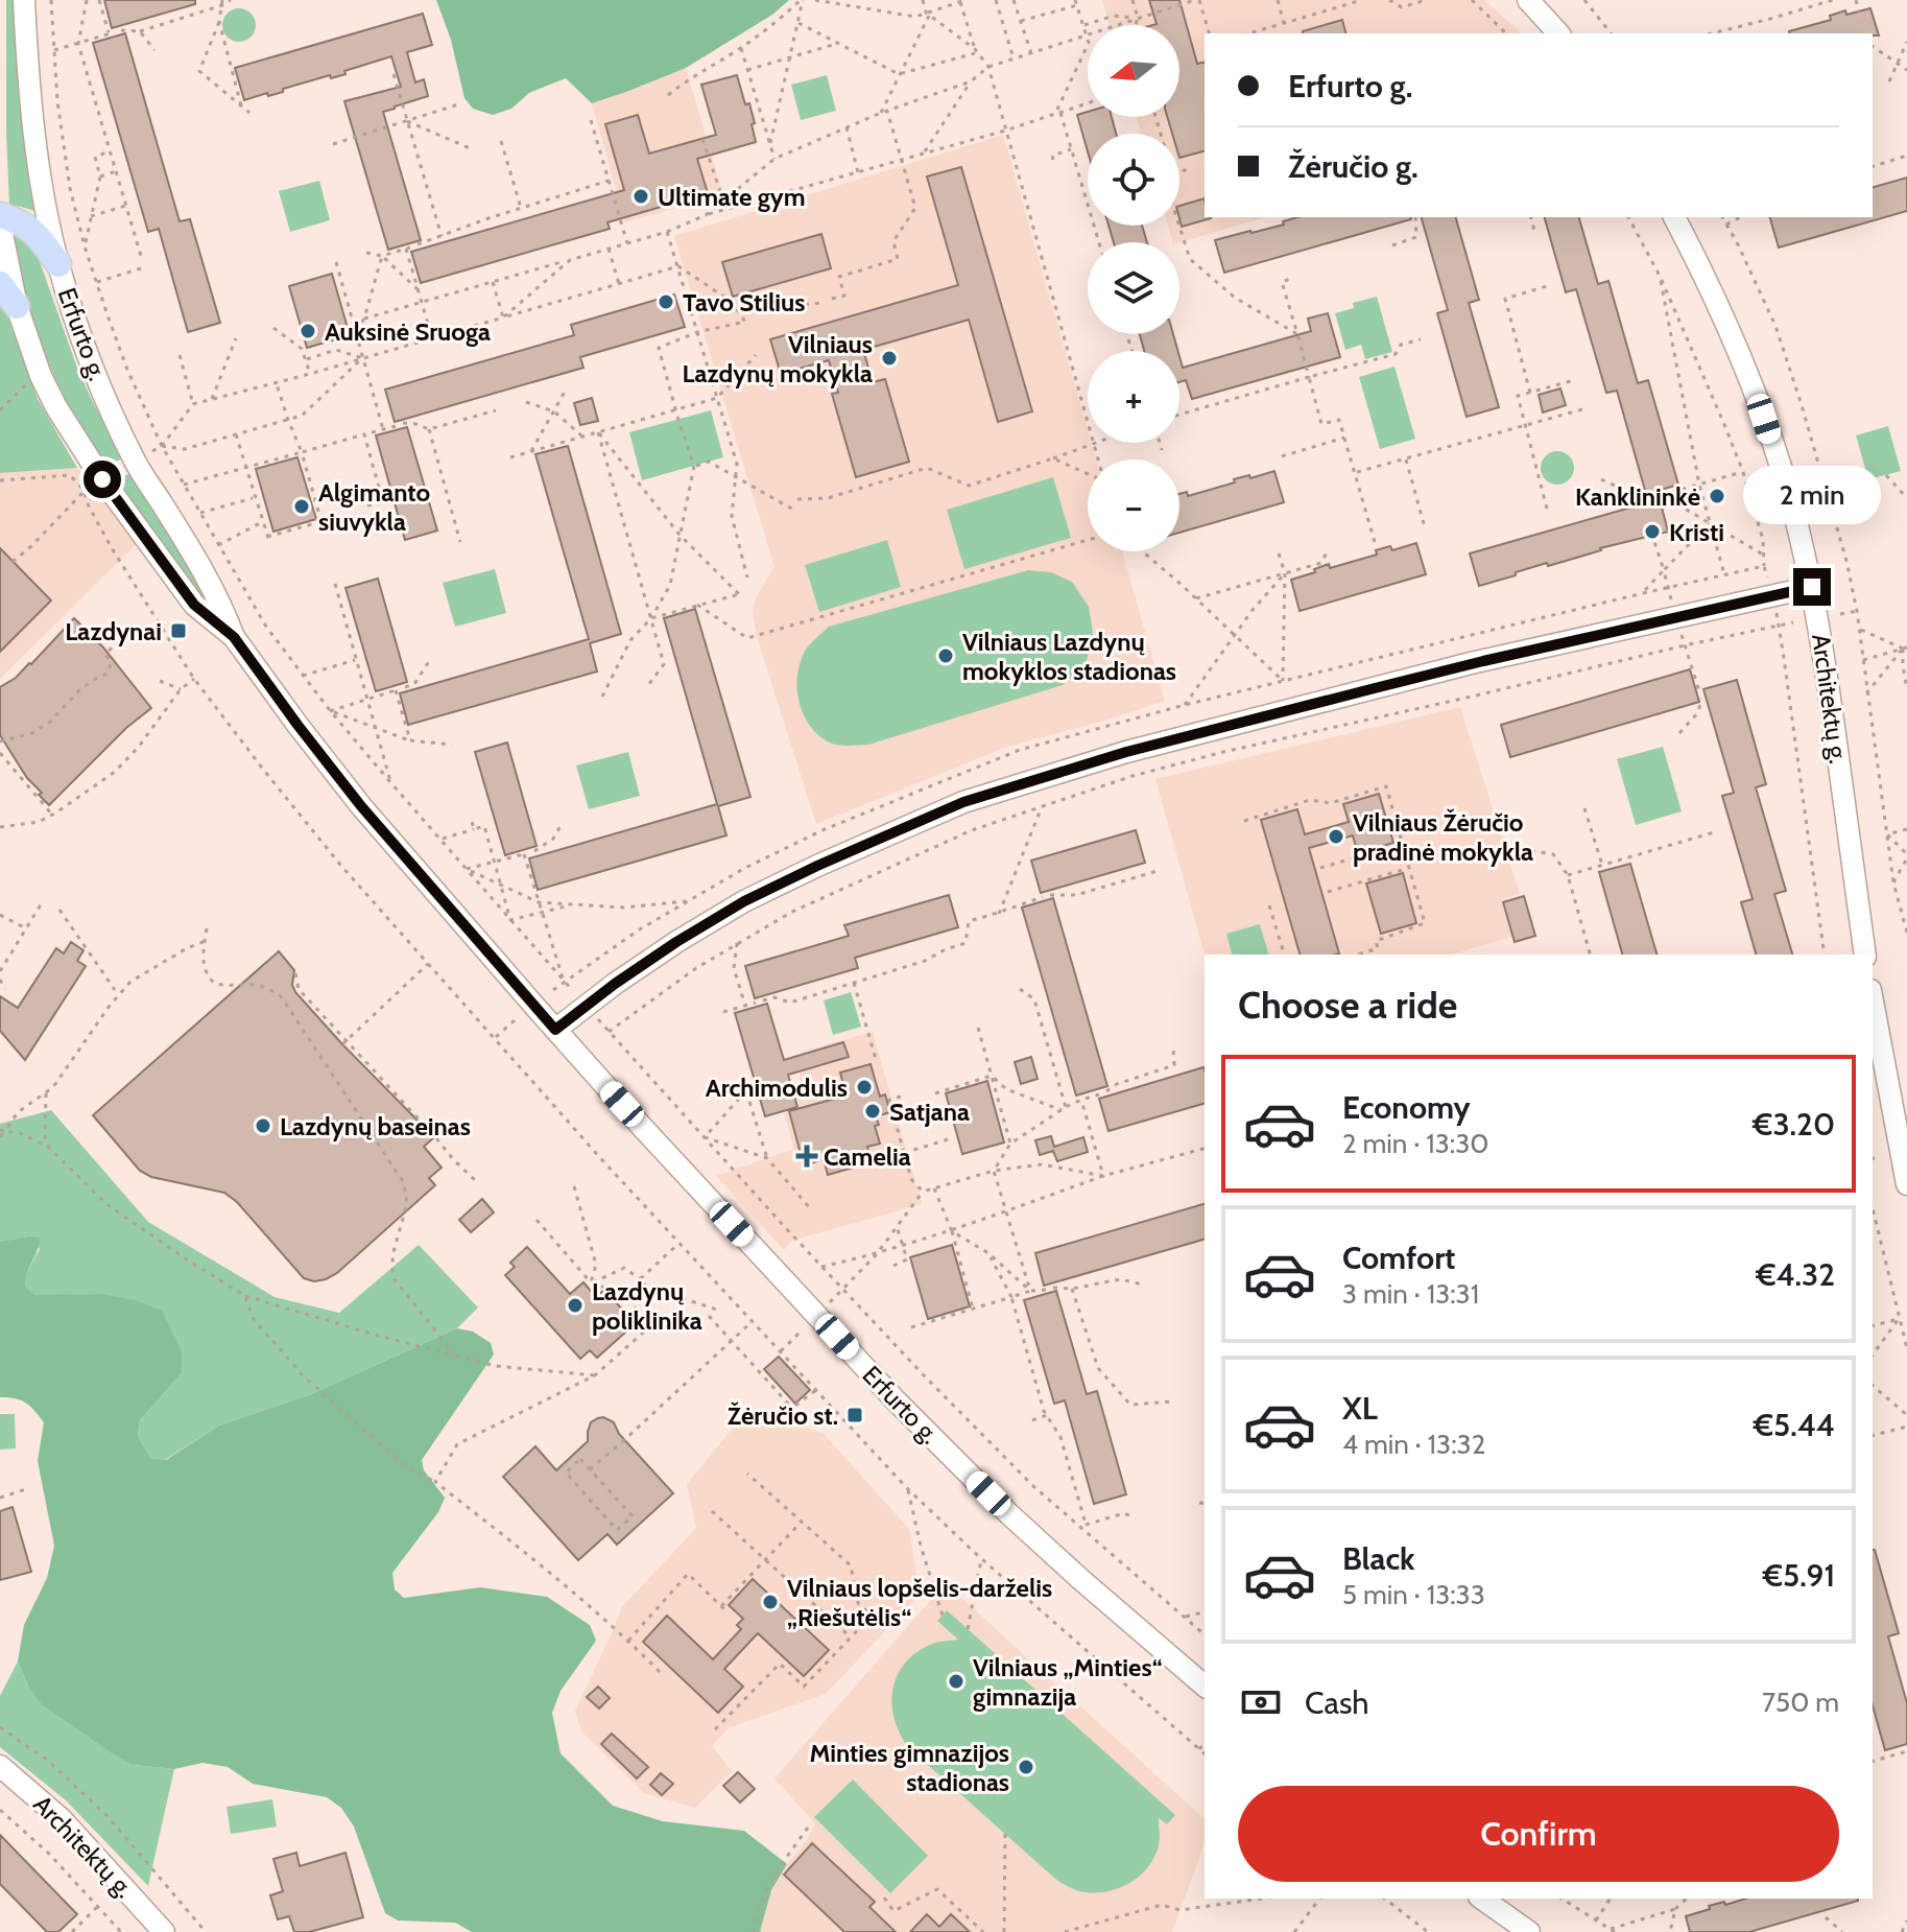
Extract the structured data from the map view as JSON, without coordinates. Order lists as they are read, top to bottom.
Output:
{
  "streets": {
    "street": ["Erfurto g.", "Architektų g."]
  },
  "places": {
    "other": [
      "Ultimate gym",
      "Tavo Stilius",
      "Auksinė Sruoga",
      "Vilniaus Lazdynų mokykla",
      "Kanklininkė",
      "Algimanto siuvykla",
      "Kristi",
      "Vilniaus Lazdynų mokyklos stadionas",
      "Vilniaus Žėručio pradinė mokykla",
      "Archimodulis",
      "Satjana",
      "Lazdynų baseinas",
      "Lazdynų poliklinika",
      "Vilniaus lopšelis-darželis „Riešutėlis“",
      "Vilniaus „Minties“ gimnazija",
      "Minties gimnazijos stadionas"
    ],
    "transit": ["Lazdynai", "Žėručio st."],
    "health": ["Camelia"]
  },
  "north": "left",
  "page": {
    "map_buttons": ["+", "−"],
    "banner": ["Erfurto g.", "Žėručio g."],
    "bubble": "2 min",
    "heading": "Choose a ride",
    "list": [
      {
        "name": "Economy",
        "note": "2 min · 13:30",
        "value": "€3.20"
      },
      {
        "name": "Comfort",
        "note": "3 min · 13:31",
        "value": "€4.32"
      },
      {
        "name": "XL",
        "note": "4 min · 13:32",
        "value": "€5.44"
      },
      {
        "name": "Black",
        "note": "5 min · 13:33",
        "value": "€5.91"
      }
    ],
    "pay": ["Cash", "750 m"],
    "buttons": "Confirm"
  }
}
